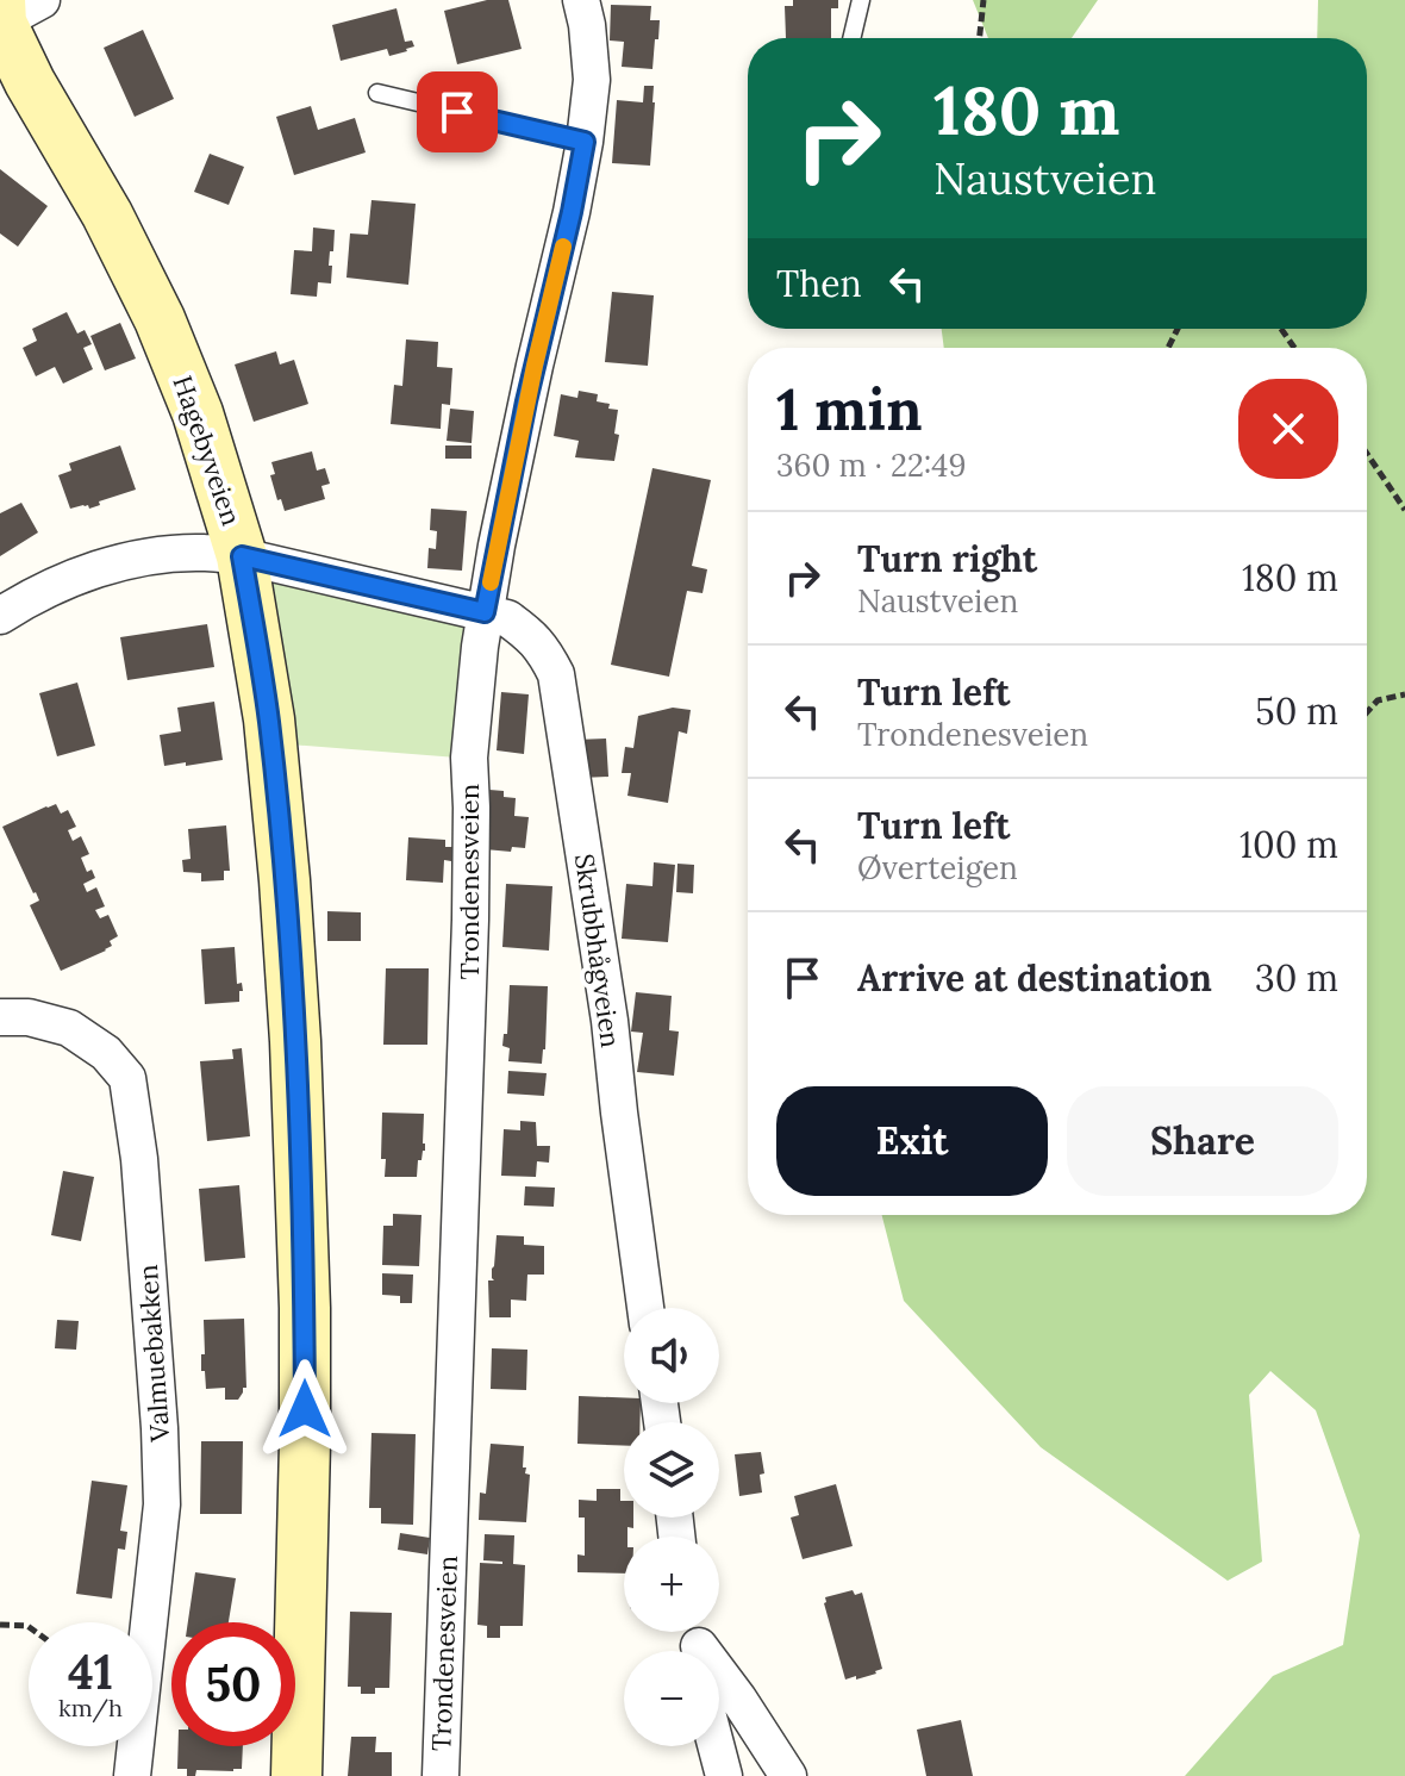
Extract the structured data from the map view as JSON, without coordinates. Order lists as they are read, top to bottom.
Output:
{
  "streets": {
    "main road": ["Hagebyveien"],
    "street": ["Trondenesveien", "Skrubbhågveien", "Valmuebakken"]
  },
  "crossings": [
    ["Hagebyveien", "Skrubbhågveien"],
    ["Trondenesveien", "Skrubbhågveien"]
  ],
  "page": {
    "turn": ["180 m", "Naustveien"],
    "then": "Then",
    "heading": ["1 min", "360 m · 22:49"],
    "list": [
      {
        "name": "Turn right",
        "note": "Naustveien",
        "value": "180 m"
      },
      {
        "name": "Turn left",
        "note": "Trondenesveien",
        "value": "50 m"
      },
      {
        "name": "Turn left",
        "note": "Øverteigen",
        "value": "100 m"
      },
      {
        "name": "Arrive at destination",
        "value": "30 m"
      }
    ],
    "buttons": ["Exit", "Share"],
    "map_buttons": ["+", "−"],
    "speed": "41 km/h",
    "limit": "50"
  }
}
